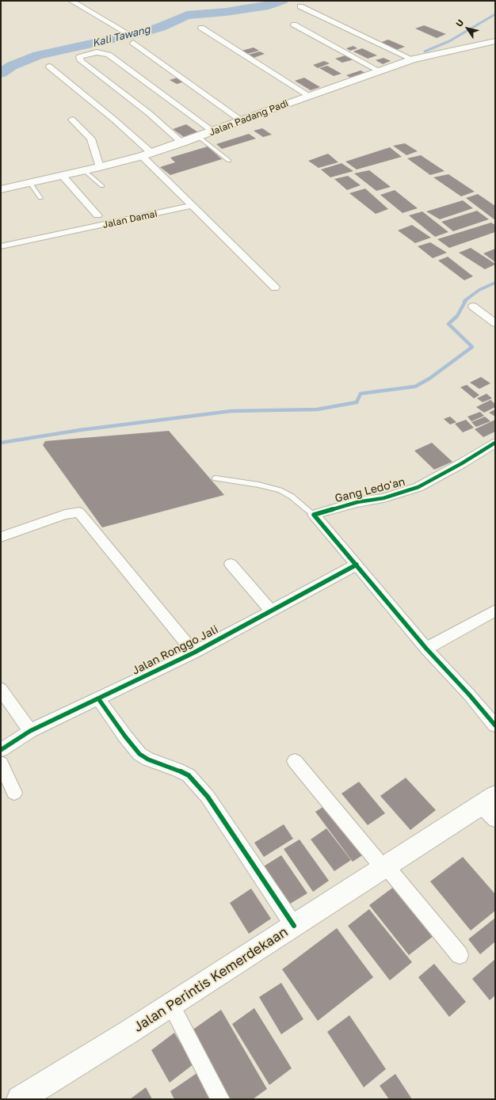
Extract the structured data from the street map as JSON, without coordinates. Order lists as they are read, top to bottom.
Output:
{
  "streets": {
    "main road": ["Jalan Padang Padi", "Jalan Perintis Kemerdekaan"],
    "street": ["Jalan Damai", "Gang Ledo'an", "Jalan Ronggo Jali"]
  },
  "water": ["Kali Tawang"],
  "north": "top left"
}
